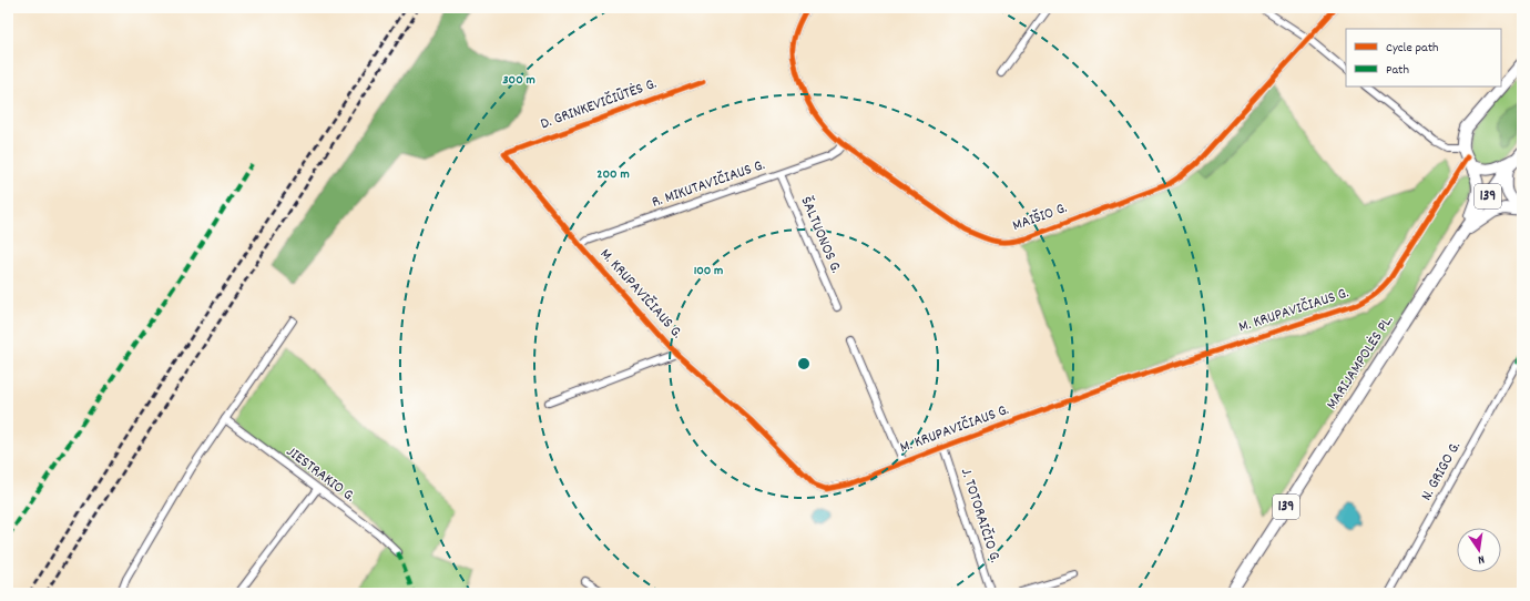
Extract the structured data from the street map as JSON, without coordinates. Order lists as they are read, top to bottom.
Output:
{
  "streets": {
    "main road": ["139", "MARIJAMPOLĖS PL."],
    "street": [
      "D. GRINKEVIČIŪTĖS G.",
      "R. MIKUTAVIČIAUS G.",
      "MAIŠIO G.",
      "ŠALTUONOS G.",
      "M. KRUPAVIČIAUS G.",
      "N. GRIGO G.",
      "JIESTRAKIO G.",
      "J. TOTORAIČIO G."
    ]
  },
  "crossings": [
    ["D. GRINKEVIČIŪTĖS G.", "M. KRUPAVIČIAUS G."],
    ["R. MIKUTAVIČIAUS G.", "MAIŠIO G."],
    ["R. MIKUTAVIČIAUS G.", "ŠALTUONOS G."],
    ["R. MIKUTAVIČIAUS G.", "M. KRUPAVIČIAUS G."],
    ["M. KRUPAVIČIAUS G.", "J. TOTORAIČIO G."]
  ],
  "legend": ["Cycle path", "Path"],
  "north": "bottom",
  "rings": ["300 m", "200 m", "100 m"]
}
